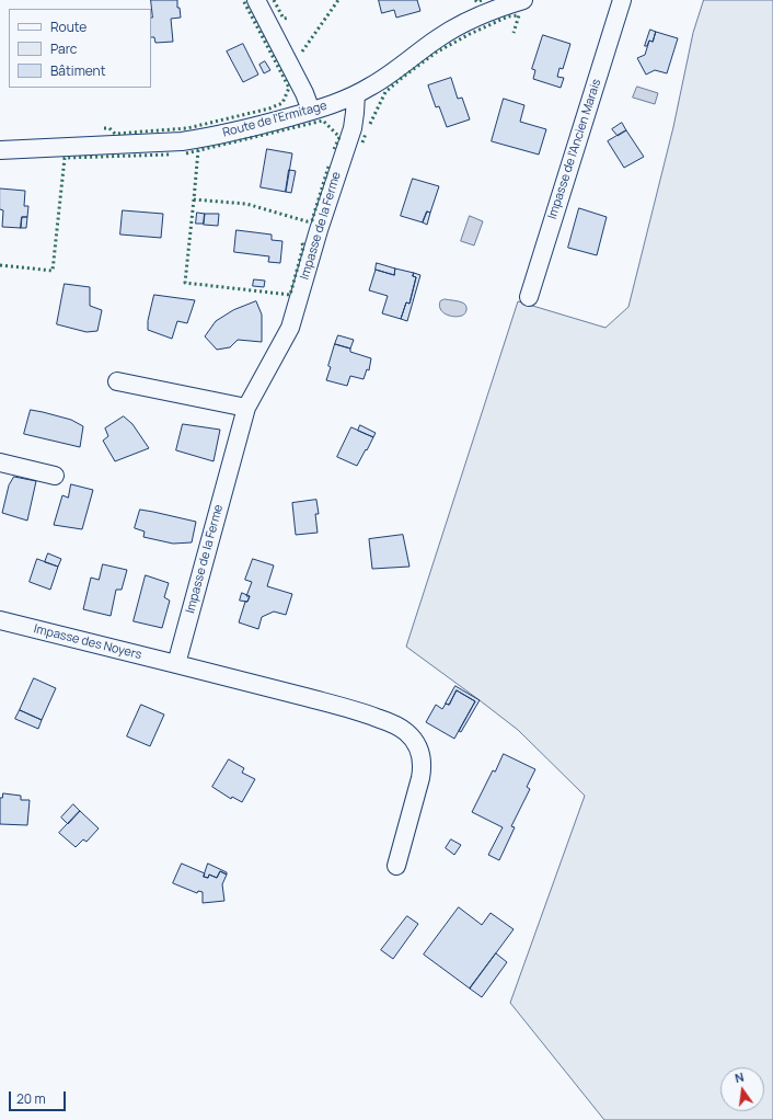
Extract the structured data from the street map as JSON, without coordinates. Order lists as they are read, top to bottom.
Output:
{
  "streets": {
    "street": [
      "Route de l'Ermitage",
      "Impasse de l'Ancien Marais",
      "Impasse de la Ferme",
      "Impasse des Noyers"
    ]
  },
  "crossings": [
    ["Route de l'Ermitage", "Impasse de la Ferme"],
    ["Impasse de la Ferme", "Impasse des Noyers"]
  ],
  "legend": ["Route", "Parc", "Bâtiment"],
  "scale_bar": "20 m",
  "north": "top"
}
